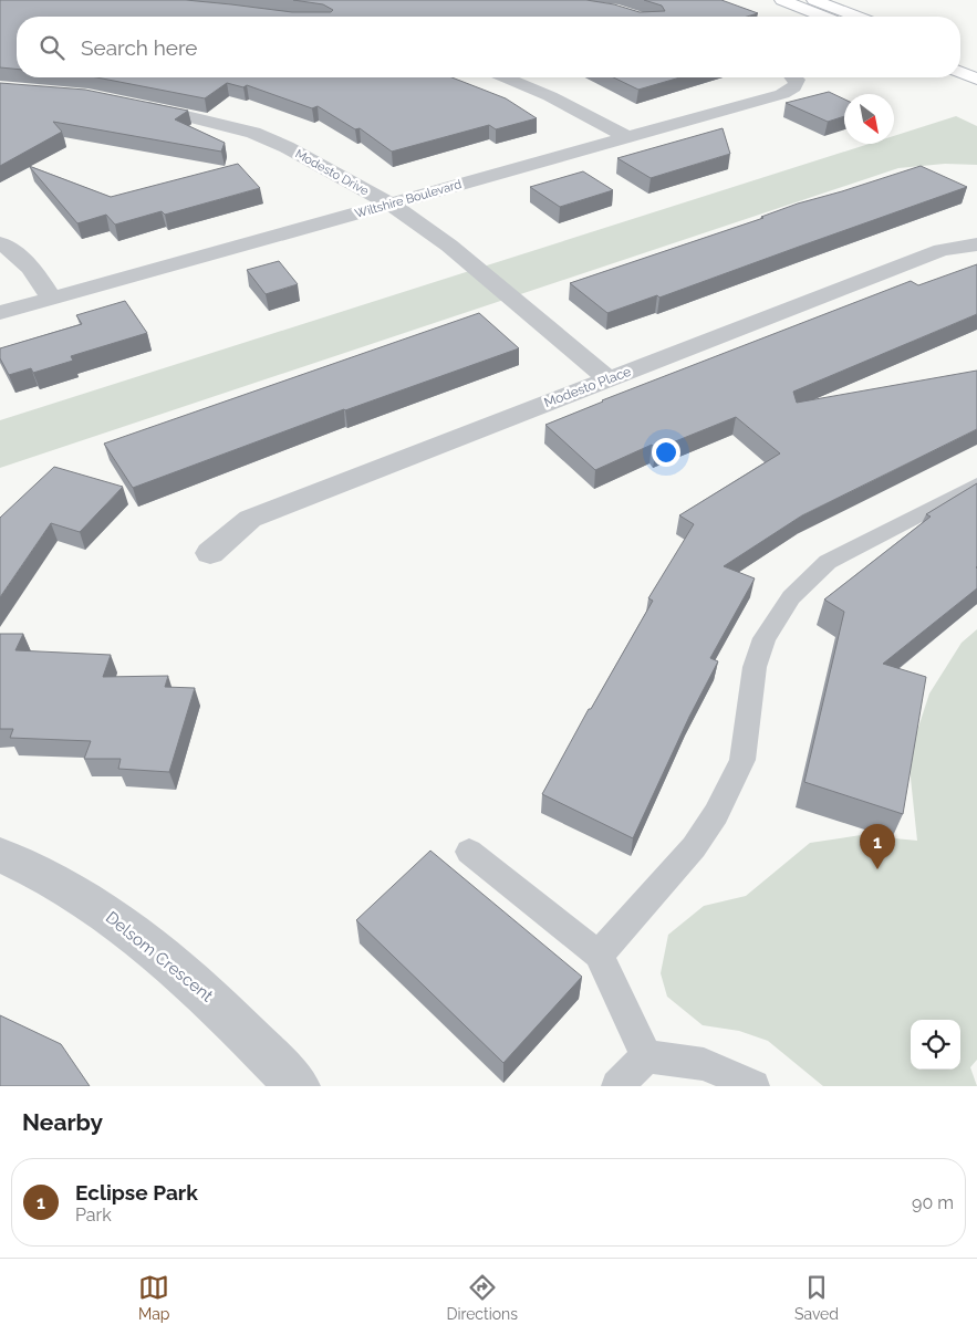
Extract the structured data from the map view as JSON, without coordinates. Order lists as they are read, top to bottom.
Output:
{
  "streets": {
    "street": [
      "Modesto Drive",
      "Wiltshire Boulevard",
      "Modesto Place",
      "Delsom Crescent"
    ]
  },
  "crossings": [
    ["Modesto Drive", "Wiltshire Boulevard"],
    ["Modesto Drive", "Modesto Place"]
  ],
  "north": "bottom right",
  "page": {
    "search": "Search here",
    "pins": "1",
    "heading": "Nearby",
    "list": [
      {
        "mark": "1",
        "name": "Eclipse Park",
        "note": "Park",
        "value": "90 m"
      }
    ],
    "nav": ["Map", "Directions", "Saved"]
  }
}
